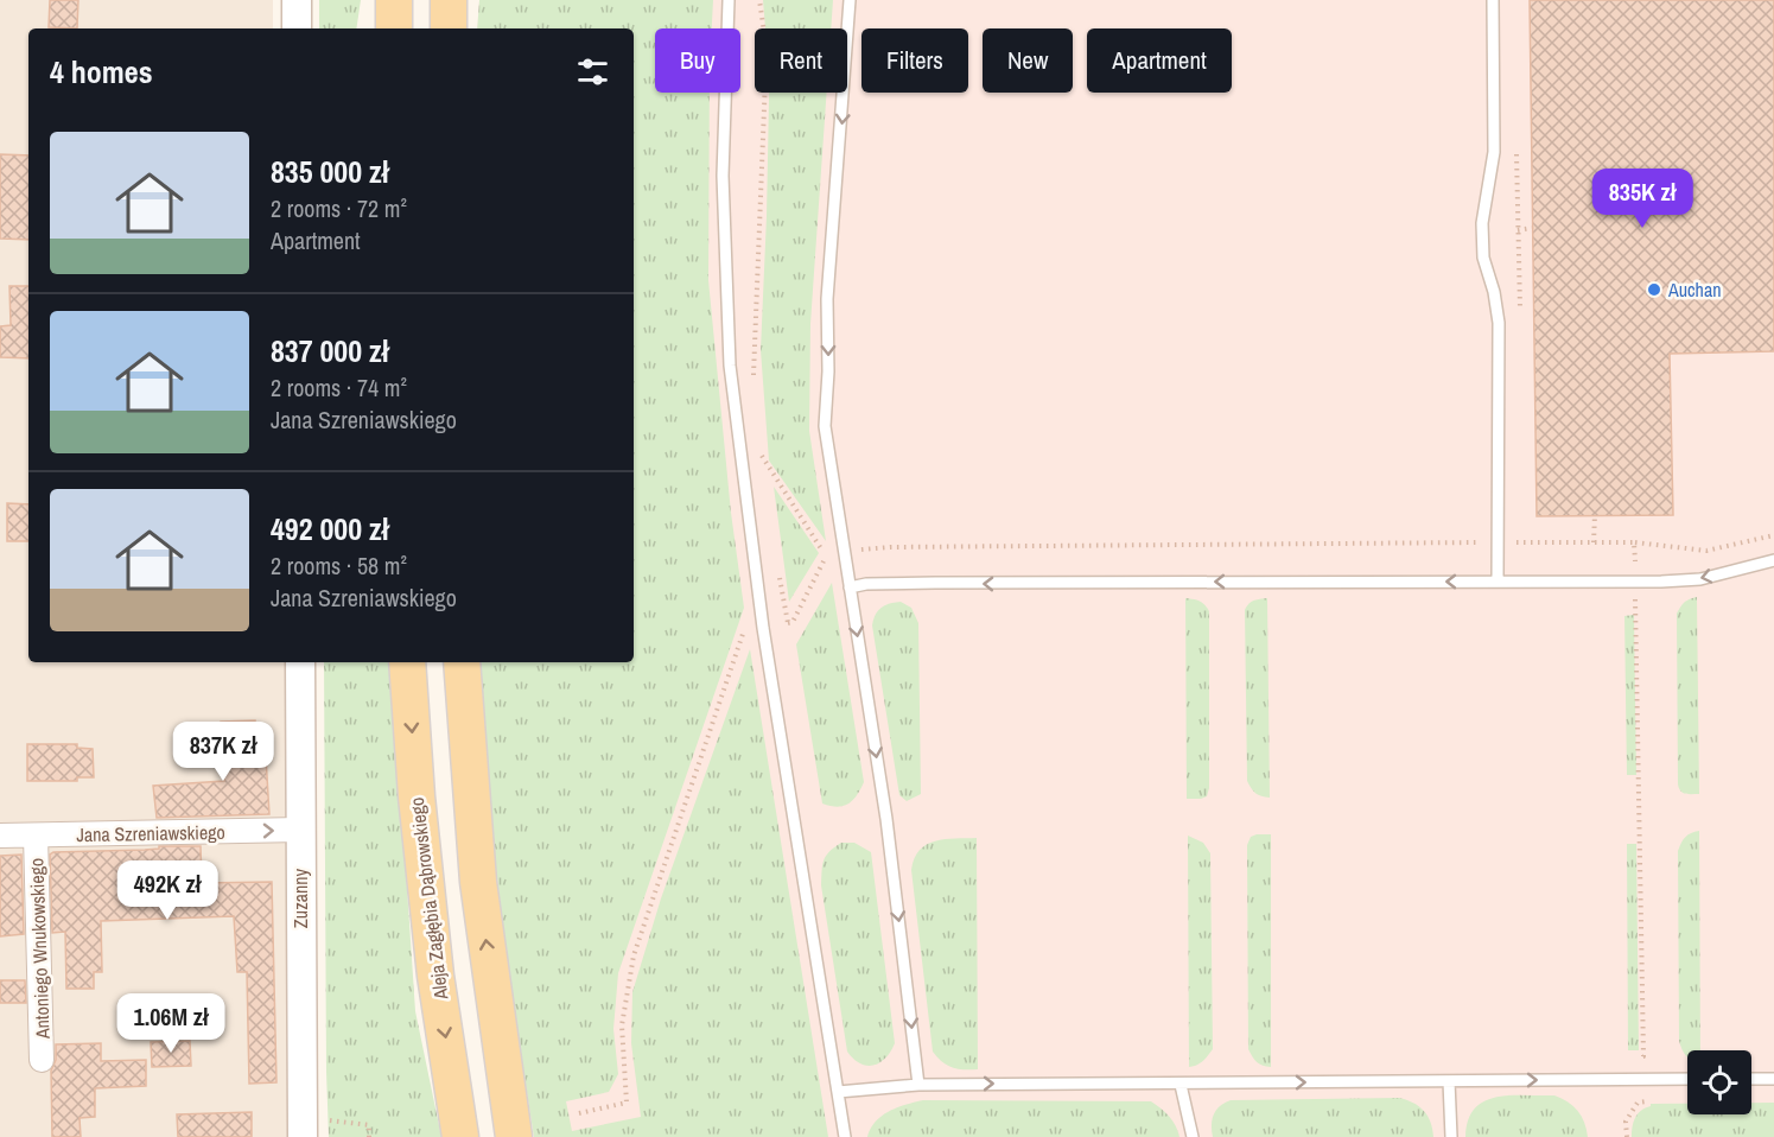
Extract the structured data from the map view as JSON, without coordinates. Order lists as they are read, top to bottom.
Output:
{
  "streets": {
    "main road": ["Aleja Zagłębia Dąbrowskiego"],
    "street": ["Jana Szreniawskiego", "Zuzanny", "Antoniego Wnukowskiego"]
  },
  "crossings": [
    ["Jana Szreniawskiego", "Zuzanny"],
    ["Jana Szreniawskiego", "Antoniego Wnukowskiego"]
  ],
  "one_way": ["Jana Szreniawskiego"],
  "places": ["Auchan"],
  "page": {
    "chip": [
      "Buy",
      "Rent",
      "Filters",
      "New",
      "Apartment"
    ],
    "heading": "4 homes",
    "list": [
      {
        "name": "835 000 zł",
        "note": "2 rooms · 72 m² · Apartment"
      },
      {
        "name": "837 000 zł",
        "note": "2 rooms · 74 m² · Jana Szreniawskiego"
      },
      {
        "name": "492 000 zł",
        "note": "2 rooms · 58 m² · Jana Szreniawskiego"
      }
    ],
    "price": [
      "835K zł",
      "837K zł",
      "492K zł",
      "1.06M zł"
    ]
  }
}
